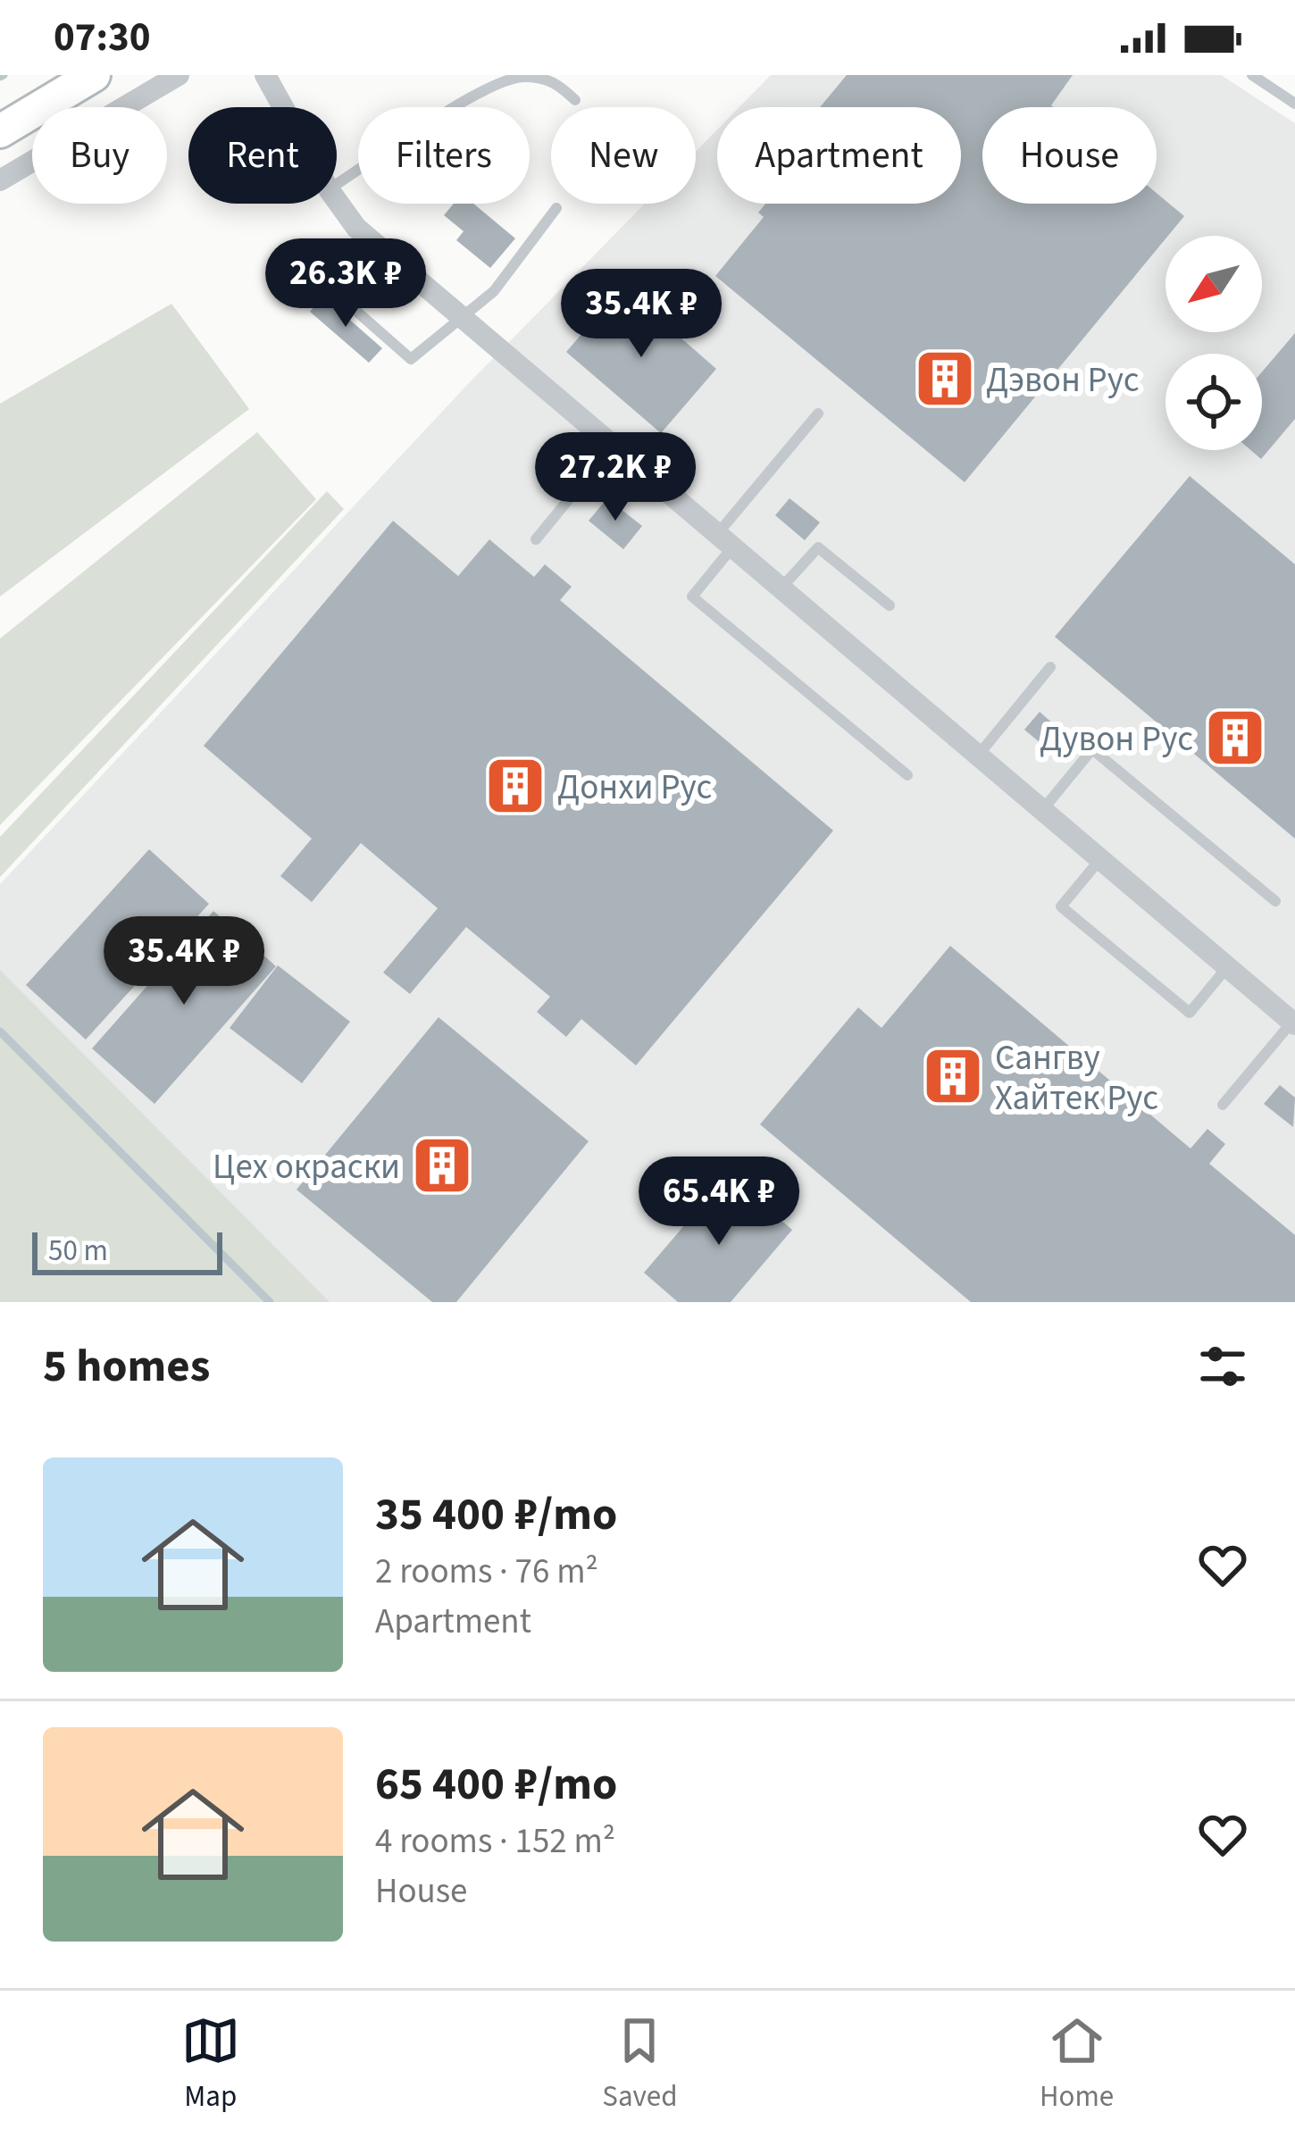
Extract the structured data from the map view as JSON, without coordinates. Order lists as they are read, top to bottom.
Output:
{
  "places": {
    "building": [
      "Дэвон Рус",
      "Дувон Рус",
      "Донхи Рус",
      "Сангву Хайтек Рус",
      "Цех окраски"
    ]
  },
  "scale_bar": "50 m",
  "north": "bottom left",
  "page": {
    "status": "07:30",
    "chip": [
      "Buy",
      "Rent",
      "Filters",
      "New",
      "Apartment",
      "House"
    ],
    "price": [
      "26.3K ₽",
      "35.4K ₽",
      "27.2K ₽",
      "35.4K ₽",
      "65.4K ₽"
    ],
    "scale": "50 m",
    "heading": "5 homes",
    "list": [
      {
        "name": "35 400 ₽/mo",
        "note": "2 rooms · 76 m² · Apartment"
      },
      {
        "name": "65 400 ₽/mo",
        "note": "4 rooms · 152 m² · House"
      }
    ],
    "tabs": ["Map", "Saved", "Home"]
  }
}
